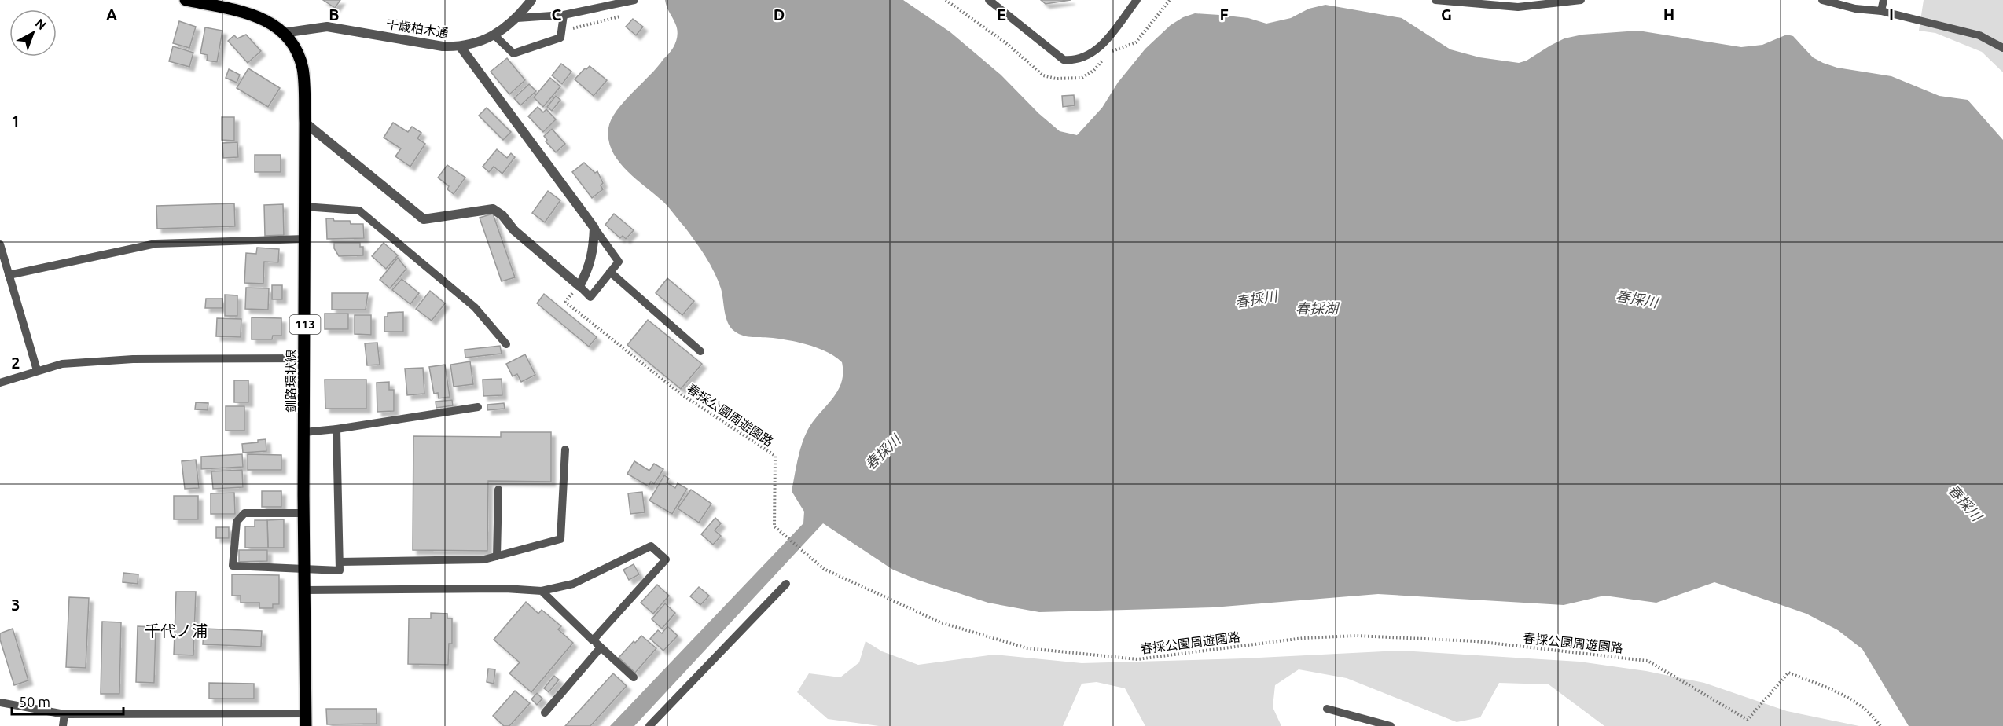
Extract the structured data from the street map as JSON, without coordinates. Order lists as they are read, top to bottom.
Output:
{
  "streets": {
    "main road": ["113", "釧路環状線"],
    "street": ["千歳柏木通"],
    "path": ["春採公園周遊園路"]
  },
  "crossings": [
    ["千歳柏木通", "釧路環状線"]
  ],
  "districts": ["千代ノ浦"],
  "water": ["春採川", "春採湖"],
  "scale_bar": "50 m",
  "north": "top right",
  "grid": {
    "columns": [
      "A",
      "B",
      "C",
      "D",
      "E",
      "F",
      "G",
      "H",
      "I"
    ],
    "rows": ["1", "2", "3"]
  }
}
